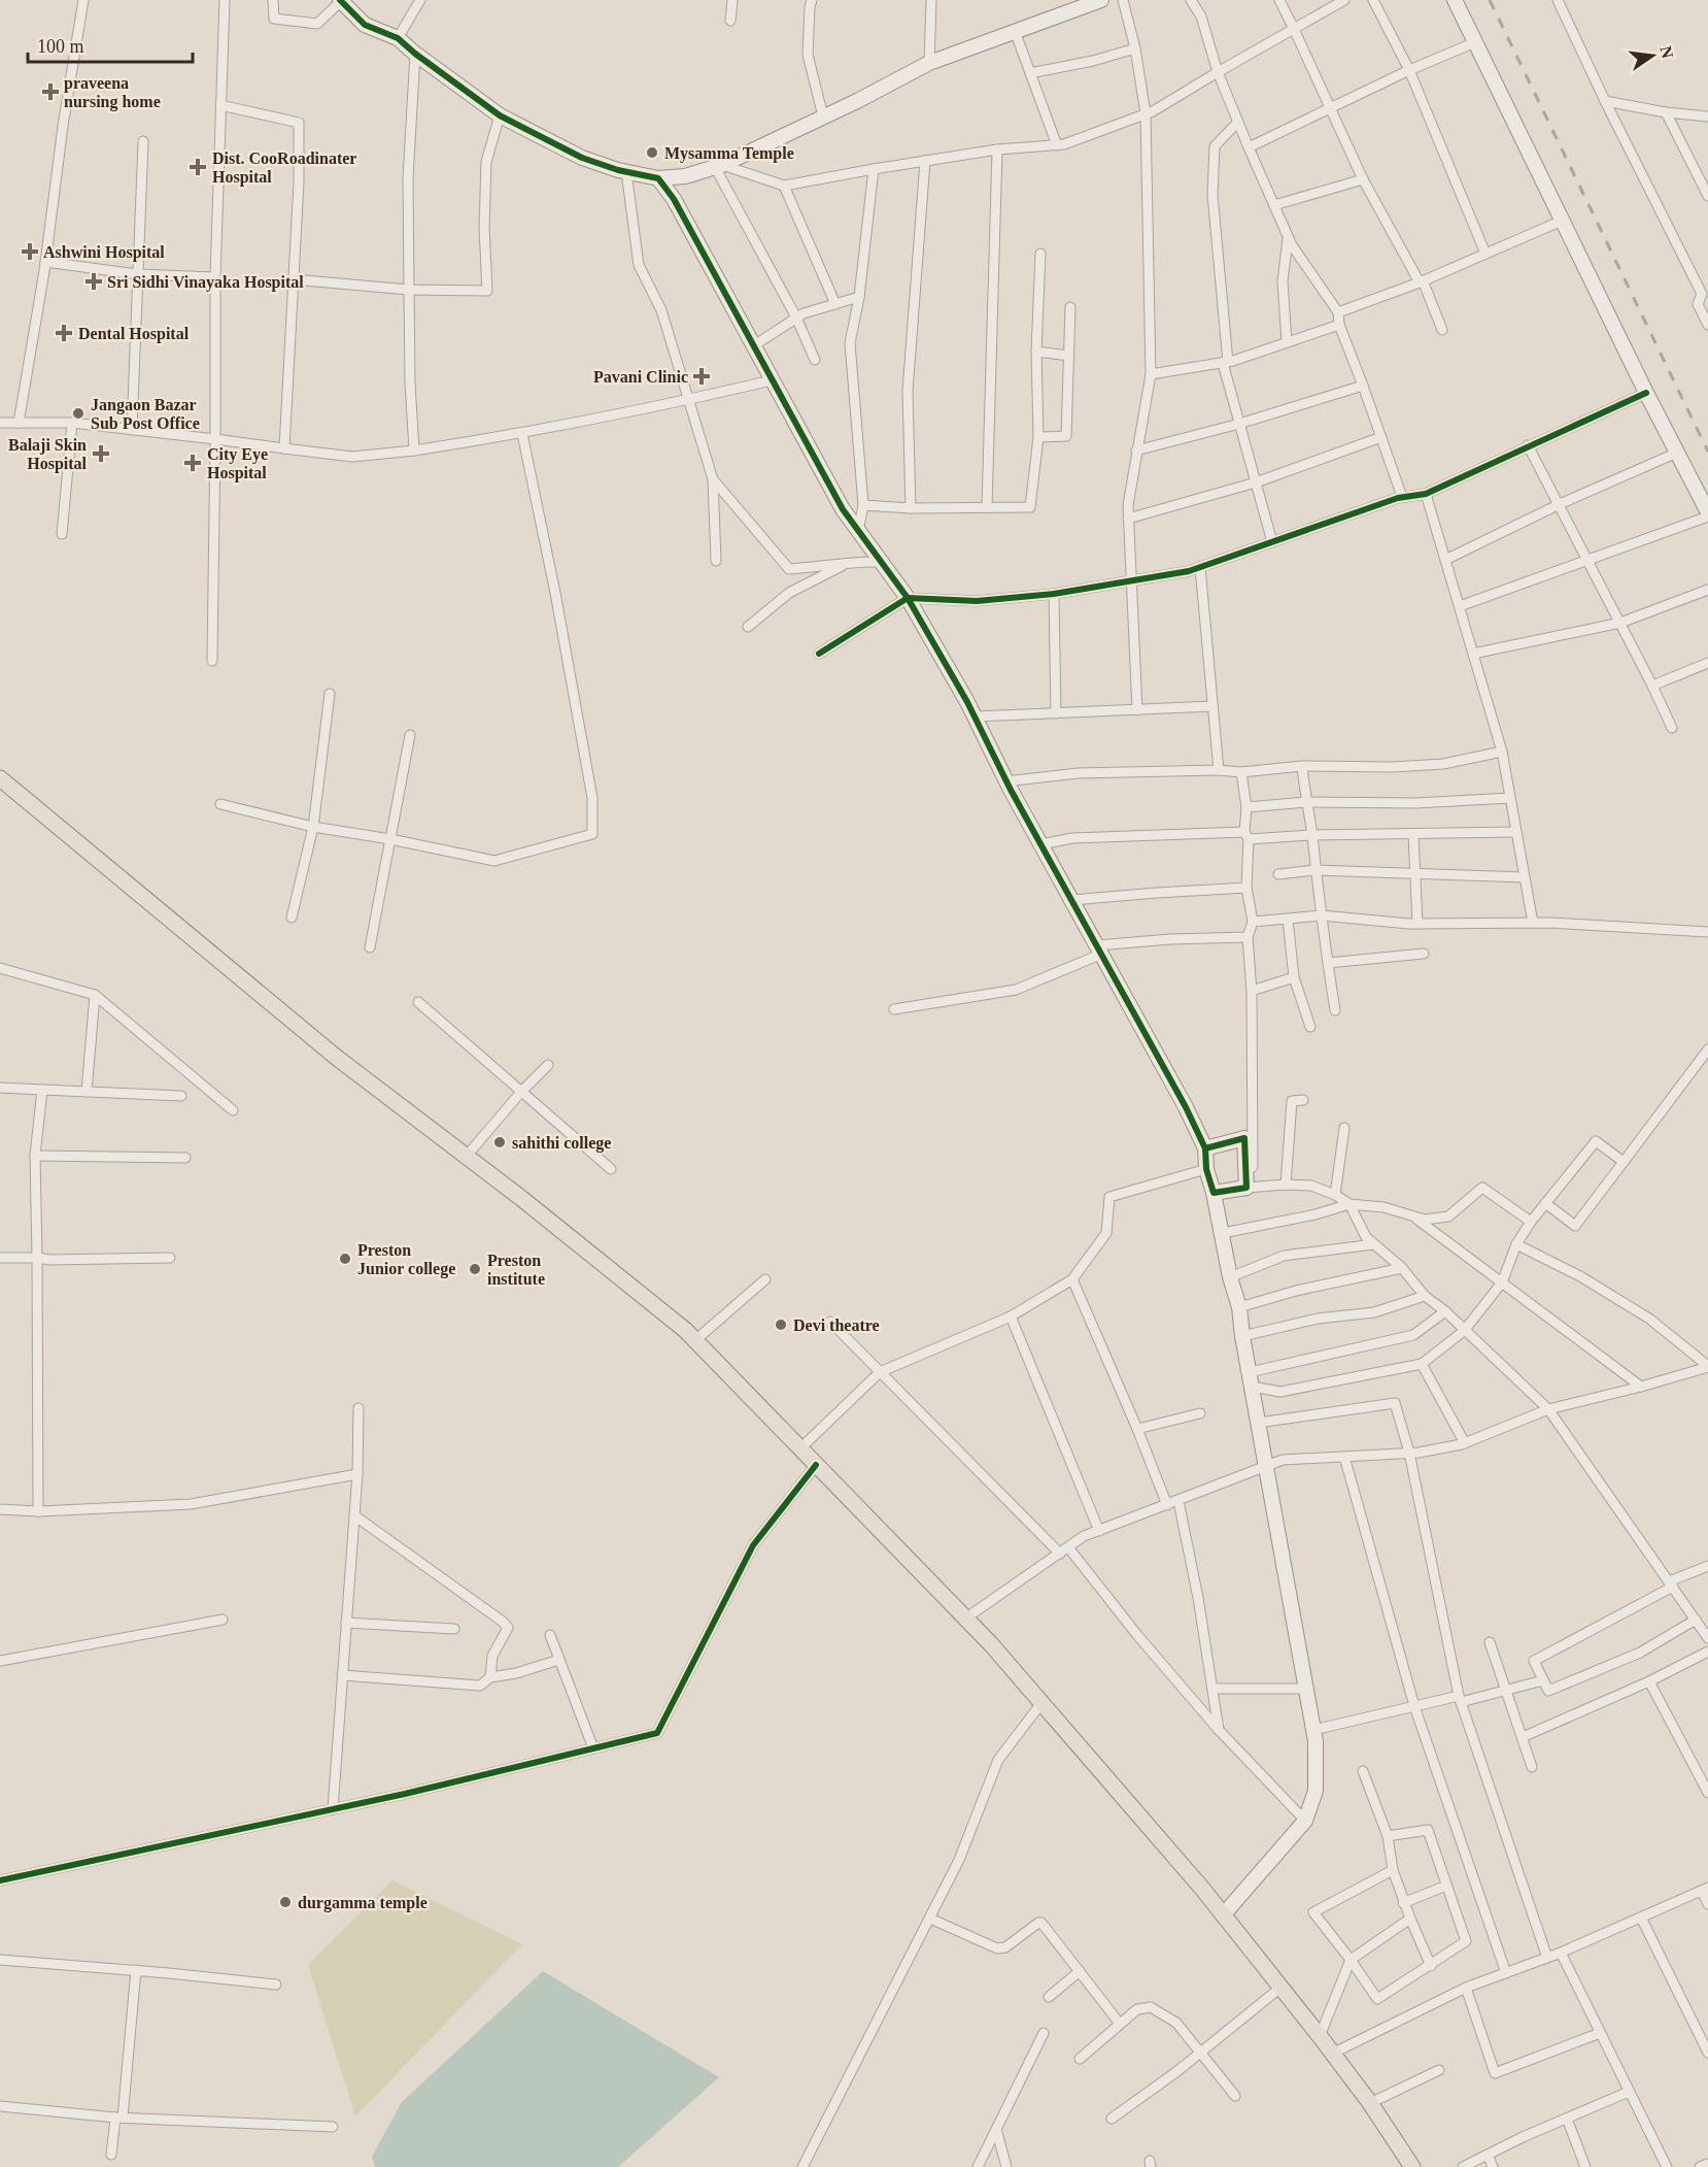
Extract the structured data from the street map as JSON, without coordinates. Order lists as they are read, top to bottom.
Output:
{
  "places": {
    "health": [
      "praveena nursing home",
      "Dist. CooRoadinater Hospital",
      "Ashwini Hospital",
      "Sri Sidhi Vinayaka Hospital",
      "Dental Hospital",
      "Pavani Clinic",
      "Balaji Skin Hospital",
      "City Eye Hospital"
    ],
    "other": [
      "Mysamma Temple",
      "Jangaon Bazar Sub Post Office",
      "sahithi college",
      "Preston Junior college",
      "Preston institute",
      "Devi theatre",
      "durgamma temple"
    ]
  },
  "scale_bar": "100 m",
  "north": "right"
}
